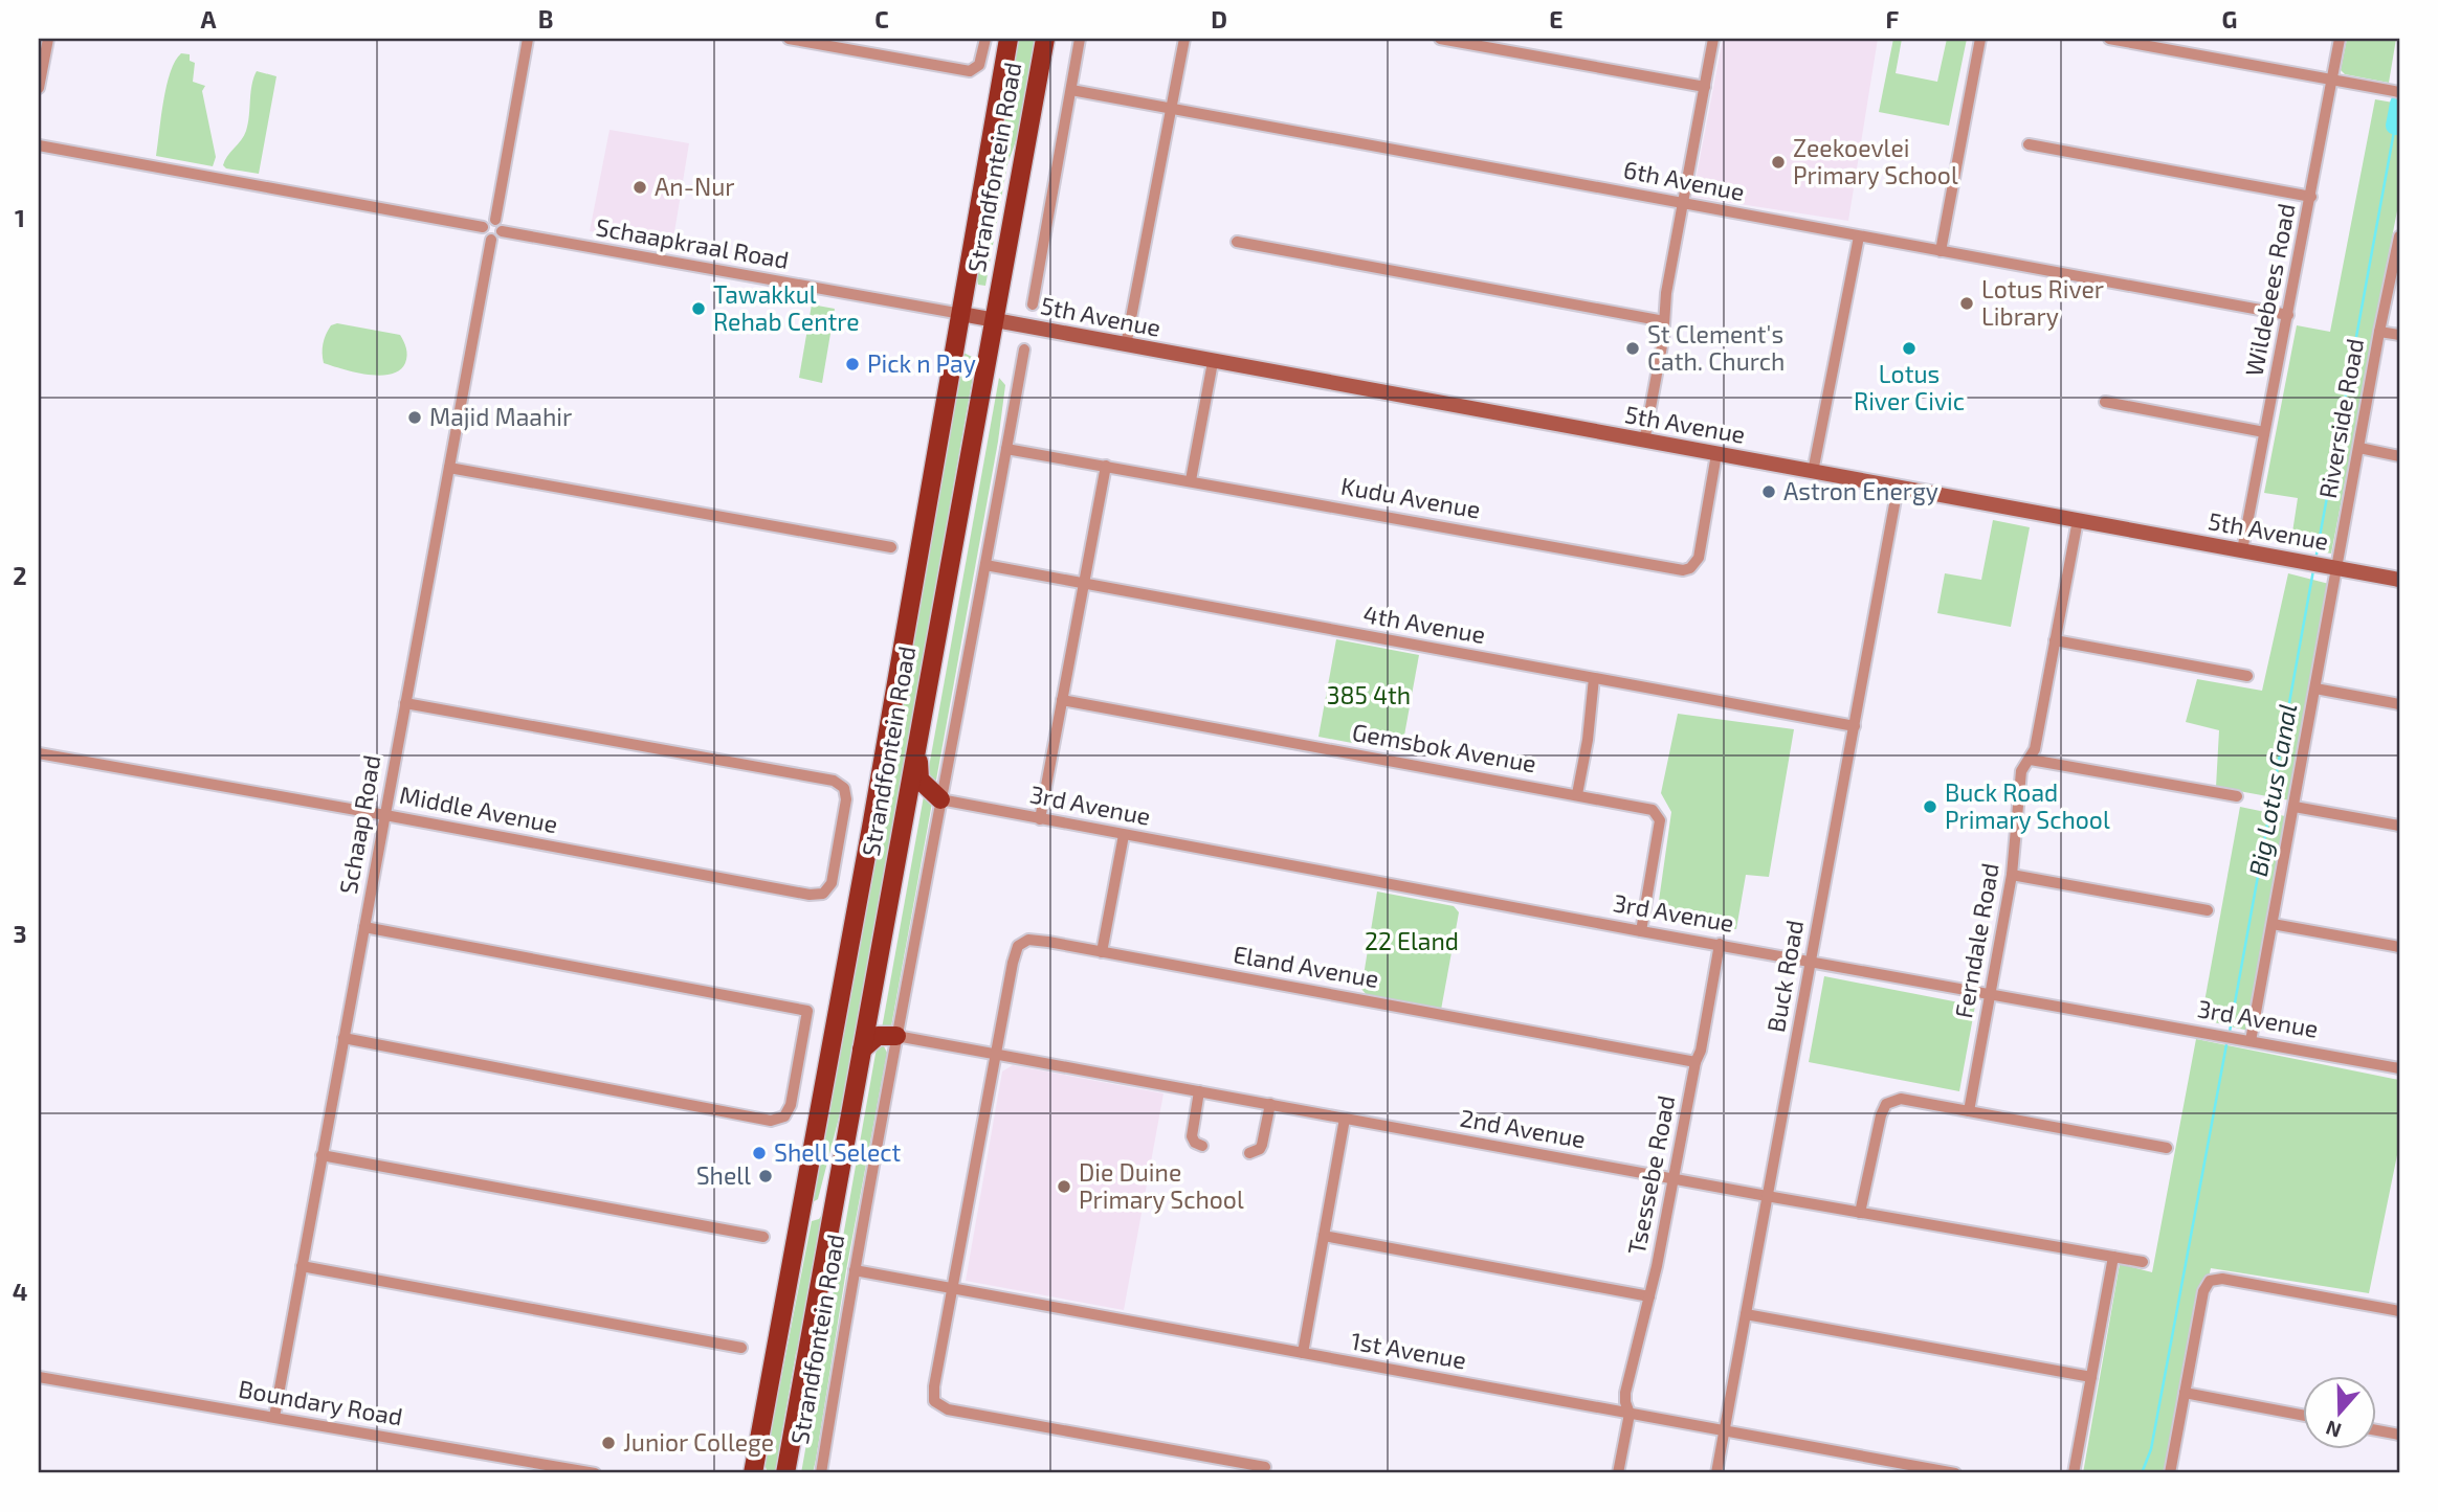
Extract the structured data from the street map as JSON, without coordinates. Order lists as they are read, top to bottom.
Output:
{
  "streets": {
    "main road": ["Strandfontein Road", "5th Avenue"],
    "street": [
      "6th Avenue",
      "Schaapkraal Road",
      "Wildebees Road",
      "Riverside Road",
      "Kudu Avenue",
      "4th Avenue",
      "Gemsbok Avenue",
      "3rd Avenue",
      "Middle Avenue",
      "Schaap Road",
      "Ferndale Road",
      "Eland Avenue",
      "Buck Road",
      "2nd Avenue",
      "Tsessebe Road",
      "1st Avenue",
      "Boundary Road"
    ]
  },
  "crossings": [
    ["Strandfontein Road", "Schaapkraal Road"],
    ["Strandfontein Road", "5th Avenue"],
    ["Strandfontein Road", "Kudu Avenue"],
    ["Strandfontein Road", "4th Avenue"],
    ["Strandfontein Road", "3rd Avenue"],
    ["Strandfontein Road", "2nd Avenue"],
    ["Strandfontein Road", "1st Avenue"],
    ["6th Avenue", "Wildebees Road"],
    ["Schaapkraal Road", "5th Avenue"],
    ["Schaapkraal Road", "Schaap Road"],
    ["Wildebees Road", "5th Avenue"],
    ["5th Avenue", "Riverside Road"],
    ["5th Avenue", "Kudu Avenue"],
    ["5th Avenue", "Ferndale Road"],
    ["5th Avenue", "Buck Road"],
    ["Riverside Road", "3rd Avenue"],
    ["4th Avenue", "Buck Road"],
    ["Gemsbok Avenue", "3rd Avenue"],
    ["3rd Avenue", "Ferndale Road"],
    ["3rd Avenue", "Buck Road"],
    ["3rd Avenue", "Tsessebe Road"],
    ["Middle Avenue", "Schaap Road"],
    ["Schaap Road", "Boundary Road"],
    ["Eland Avenue", "2nd Avenue"],
    ["Eland Avenue", "Tsessebe Road"],
    ["Buck Road", "2nd Avenue"],
    ["Buck Road", "1st Avenue"],
    ["2nd Avenue", "Tsessebe Road"],
    ["Tsessebe Road", "1st Avenue"]
  ],
  "water": ["Big Lotus Canal"],
  "parks": ["385 4th", "22 Eland"],
  "places": [
    "Zeekoevlei Primary School",
    "An-Nur",
    "Lotus River Library",
    "Tawakkul Rehab Centre",
    "St Clement's Cath. Church",
    "Lotus River Civic",
    "Pick n Pay",
    "Majid Maahir",
    "Astron Energy",
    "Buck Road Primary School",
    "Shell Select",
    "Shell",
    "Die Duine Primary School",
    "Junior College"
  ],
  "north": "bottom",
  "grid": {
    "columns": [
      "A",
      "B",
      "C",
      "D",
      "E",
      "F",
      "G"
    ],
    "rows": [
      "1",
      "2",
      "3",
      "4"
    ]
  }
}
